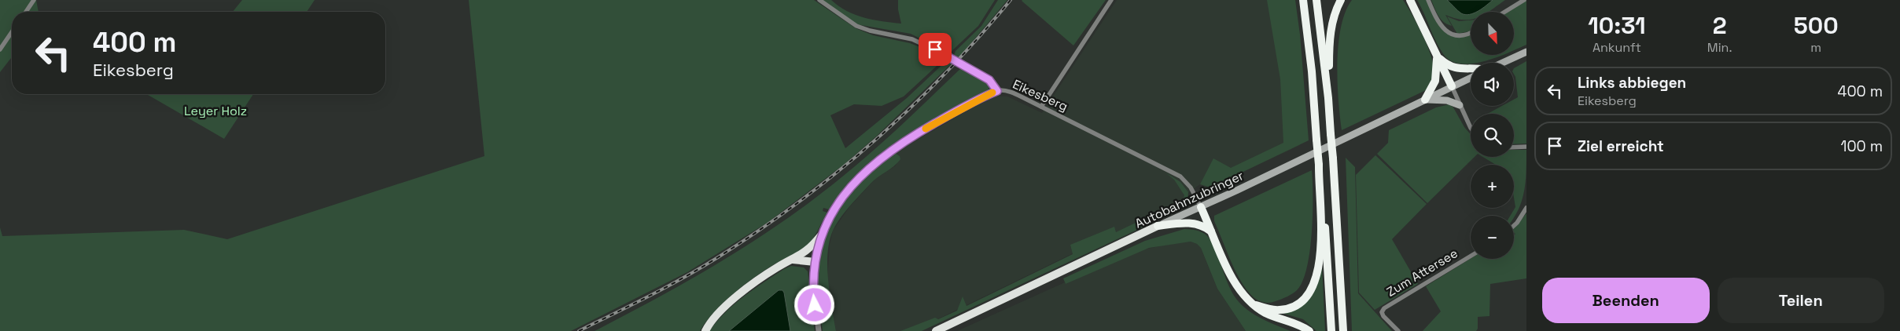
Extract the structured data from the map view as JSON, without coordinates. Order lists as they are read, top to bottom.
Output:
{
  "streets": {
    "highway": ["Autobahnzubringer"],
    "street": ["Eikesberg", "Zum Attersee"]
  },
  "crossings": [
    ["Eikesberg", "Autobahnzubringer"]
  ],
  "parks": ["Leyer Holz"],
  "north": "bottom right",
  "page": {
    "eta": [
      "10:31",
      "Ankunft",
      "2",
      "Min.",
      "500",
      "m"
    ],
    "map_buttons": ["+", "−"],
    "turn": ["400 m", "Eikesberg"],
    "list": [
      {
        "name": "Links abbiegen",
        "note": "Eikesberg",
        "value": "400 m"
      },
      {
        "name": "Ziel erreicht",
        "value": "100 m"
      }
    ],
    "buttons": ["Beenden", "Teilen"]
  }
}
